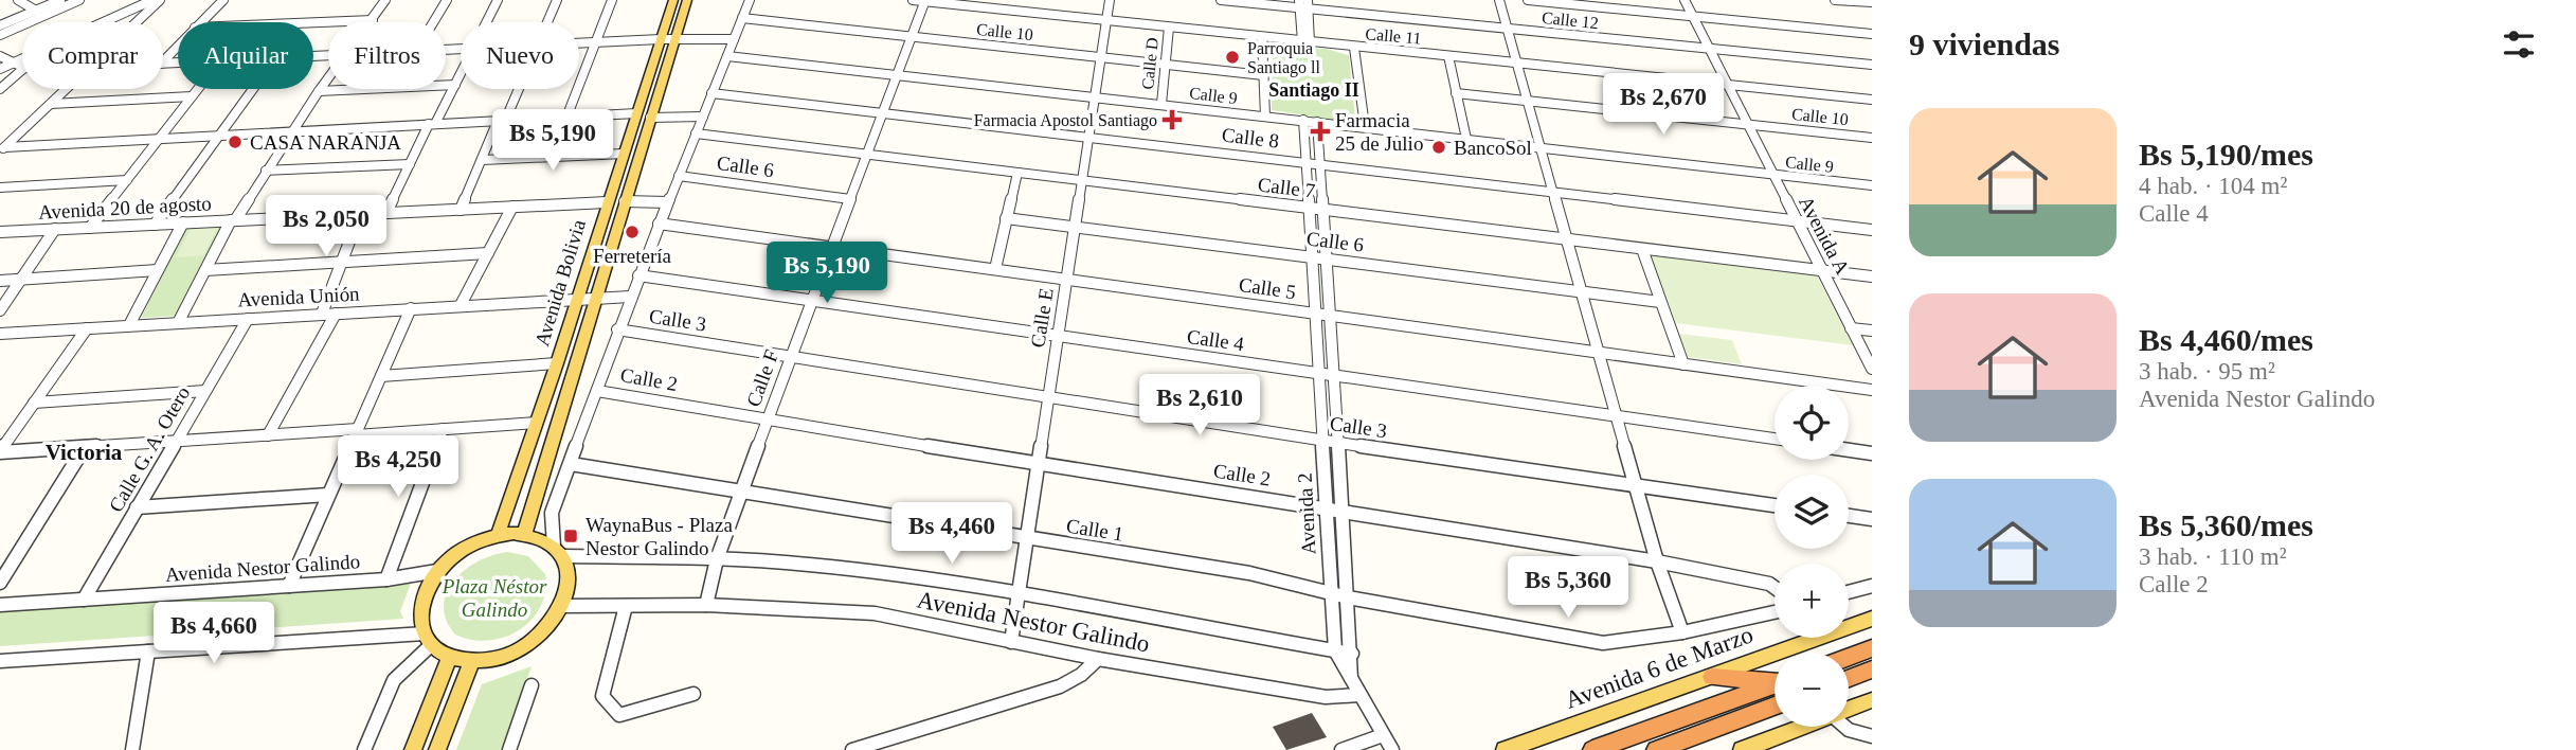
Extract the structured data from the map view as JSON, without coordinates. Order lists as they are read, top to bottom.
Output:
{
  "streets": {
    "main road": ["Avenida Bolivia", "Avenida 6 de Marzo"],
    "street": [
      "Calle 12",
      "Calle 10",
      "Calle 11",
      "Calle D",
      "Calle 9",
      "Calle 8",
      "Calle 6",
      "Calle 7",
      "Avenida 20 de agosto",
      "Avenida A",
      "Calle 5",
      "Avenida Unión",
      "Calle E",
      "Calle 3",
      "Calle 4",
      "Calle F",
      "Calle 2",
      "Calle G. A. Otero",
      "Avenida 2",
      "Calle 1",
      "Avenida Nestor Galindo"
    ]
  },
  "crossings": [
    ["Calle 12", "Avenida A"],
    ["Calle 10", "Calle D"],
    ["Calle 10", "Avenida A"],
    ["Calle 10", "Calle E"],
    ["Calle 10", "Calle F"],
    ["Calle 11", "Calle D"],
    ["Calle 11", "Avenida A"],
    ["Calle 11", "Calle E"],
    ["Calle 11", "Calle F"],
    ["Calle D", "Calle 9"],
    ["Calle 9", "Avenida A"],
    ["Calle 9", "Calle E"],
    ["Calle 9", "Calle F"],
    ["Calle 9", "Avenida 2"],
    ["Calle 8", "Avenida A"],
    ["Calle 8", "Calle E"],
    ["Calle 8", "Calle F"],
    ["Calle 8", "Avenida 2"],
    ["Calle 6", "Calle E"],
    ["Calle 6", "Calle F"],
    ["Calle 6", "Avenida 2"],
    ["Calle 7", "Avenida A"],
    ["Calle 7", "Calle E"],
    ["Calle 7", "Calle F"],
    ["Calle 7", "Avenida 2"],
    ["Avenida 20 de agosto", "Avenida Bolivia"],
    ["Avenida Bolivia", "Avenida Unión"],
    ["Avenida Bolivia", "Avenida Nestor Galindo"],
    ["Calle 5", "Calle E"],
    ["Calle 5", "Calle F"],
    ["Calle 5", "Avenida 2"],
    ["Avenida Unión", "Calle G. A. Otero"],
    ["Calle E", "Calle 3"],
    ["Calle E", "Calle 4"],
    ["Calle E", "Calle 2"],
    ["Calle E", "Calle 1"],
    ["Calle E", "Avenida Nestor Galindo"],
    ["Calle 3", "Calle F"],
    ["Calle 3", "Avenida 2"],
    ["Calle 4", "Calle F"],
    ["Calle 4", "Avenida 2"],
    ["Calle F", "Calle 2"],
    ["Calle F", "Calle 1"],
    ["Calle F", "Avenida Nestor Galindo"],
    ["Calle 2", "Avenida 2"],
    ["Calle G. A. Otero", "Avenida Nestor Galindo"],
    ["Avenida 2", "Calle 1"],
    ["Avenida 2", "Avenida Nestor Galindo"]
  ],
  "districts": ["Santiago II", "Victoria"],
  "parks": ["Plaza Néstor Galindo"],
  "places": {
    "other": [
      "Parroquia Santiago ll",
      "CASA NARANJA",
      "BancoSol",
      "Ferretería"
    ],
    "health": ["Farmacia Apostol Santiago", "Farmacia 25 de Julio"],
    "transit": ["WaynaBus - Plaza Nestor Galindo"]
  },
  "page": {
    "heading": "9 viviendas",
    "chip": [
      "Comprar",
      "Alquilar",
      "Filtros",
      "Nuevo"
    ],
    "price": [
      "Bs 2,670",
      "Bs 5,190",
      "Bs 2,050",
      "Bs 5,190",
      "Bs 2,610",
      "Bs 4,250",
      "Bs 4,460",
      "Bs 5,360",
      "Bs 4,660"
    ],
    "list": [
      {
        "name": "Bs 5,190/mes",
        "note": "4 hab. · 104 m² · Calle 4"
      },
      {
        "name": "Bs 4,460/mes",
        "note": "3 hab. · 95 m² · Avenida Nestor Galindo"
      },
      {
        "name": "Bs 5,360/mes",
        "note": "3 hab. · 110 m² · Calle 2"
      }
    ],
    "map_buttons": ["+", "−"]
  }
}
